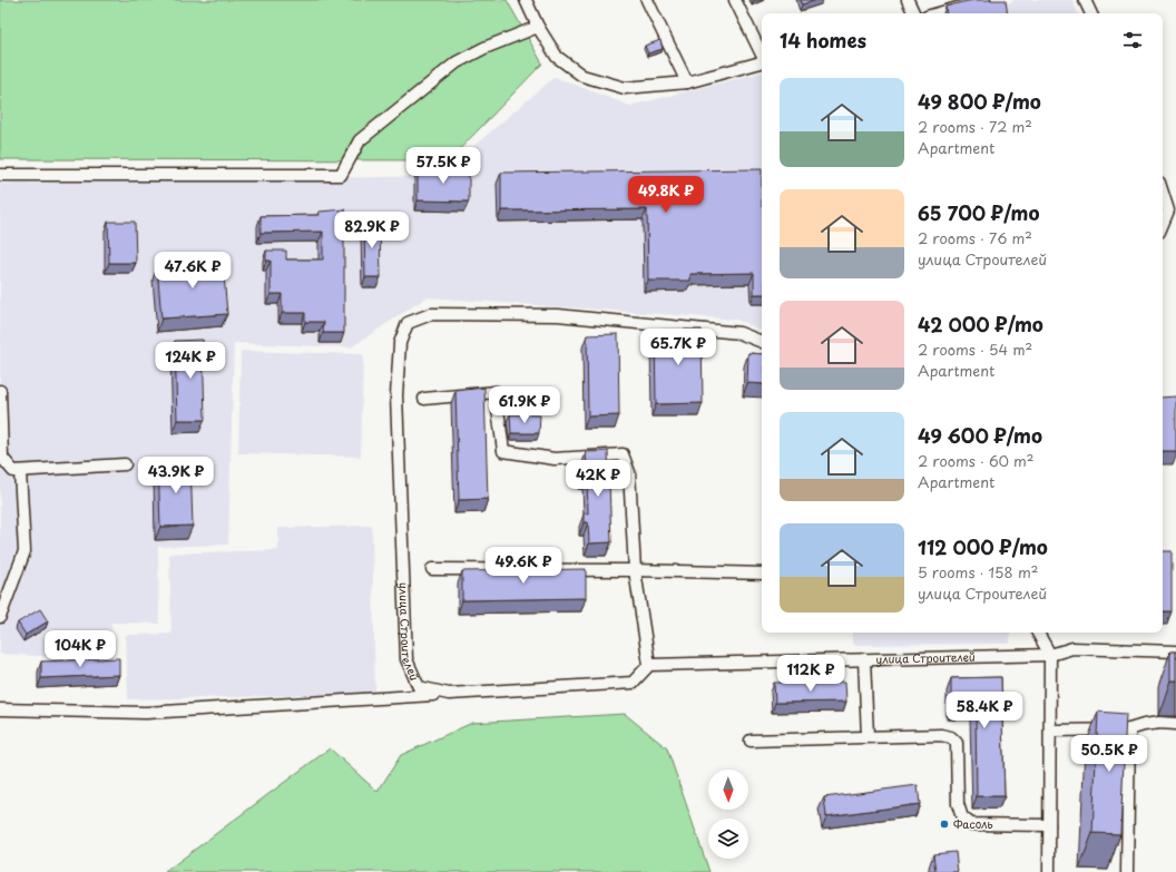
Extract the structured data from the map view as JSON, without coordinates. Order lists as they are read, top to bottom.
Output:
{
  "streets": {
    "street": ["улица Строителей"]
  },
  "places": ["Фасоль"],
  "north": "bottom",
  "page": {
    "heading": "14 homes",
    "list": [
      {
        "name": "49 800 ₽/mo",
        "note": "2 rooms · 72 m² · Apartment"
      },
      {
        "name": "65 700 ₽/mo",
        "note": "2 rooms · 76 m² · улица Строителей"
      },
      {
        "name": "42 000 ₽/mo",
        "note": "2 rooms · 54 m² · Apartment"
      },
      {
        "name": "49 600 ₽/mo",
        "note": "2 rooms · 60 m² · Apartment"
      },
      {
        "name": "112 000 ₽/mo",
        "note": "5 rooms · 158 m² · улица Строителей"
      }
    ],
    "price": [
      "57.5K ₽",
      "49.8K ₽",
      "82.9K ₽",
      "47.6K ₽",
      "65.7K ₽",
      "124K ₽",
      "61.9K ₽",
      "43.9K ₽",
      "42K ₽",
      "49.6K ₽",
      "104K ₽",
      "112K ₽",
      "58.4K ₽",
      "50.5K ₽"
    ]
  }
}
